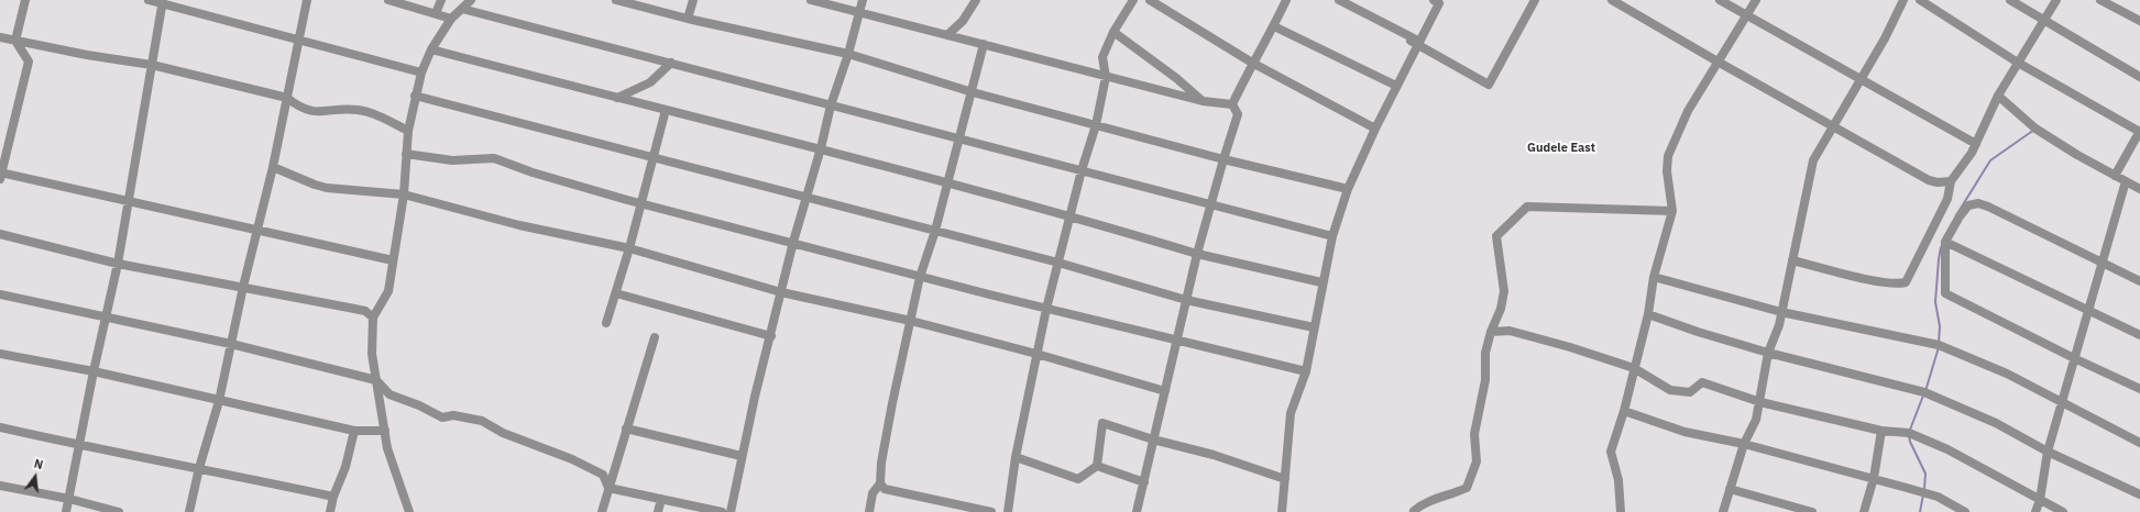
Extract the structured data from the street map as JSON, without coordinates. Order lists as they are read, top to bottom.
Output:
{
  "districts": ["Gudele East"],
  "north": "top"
}
